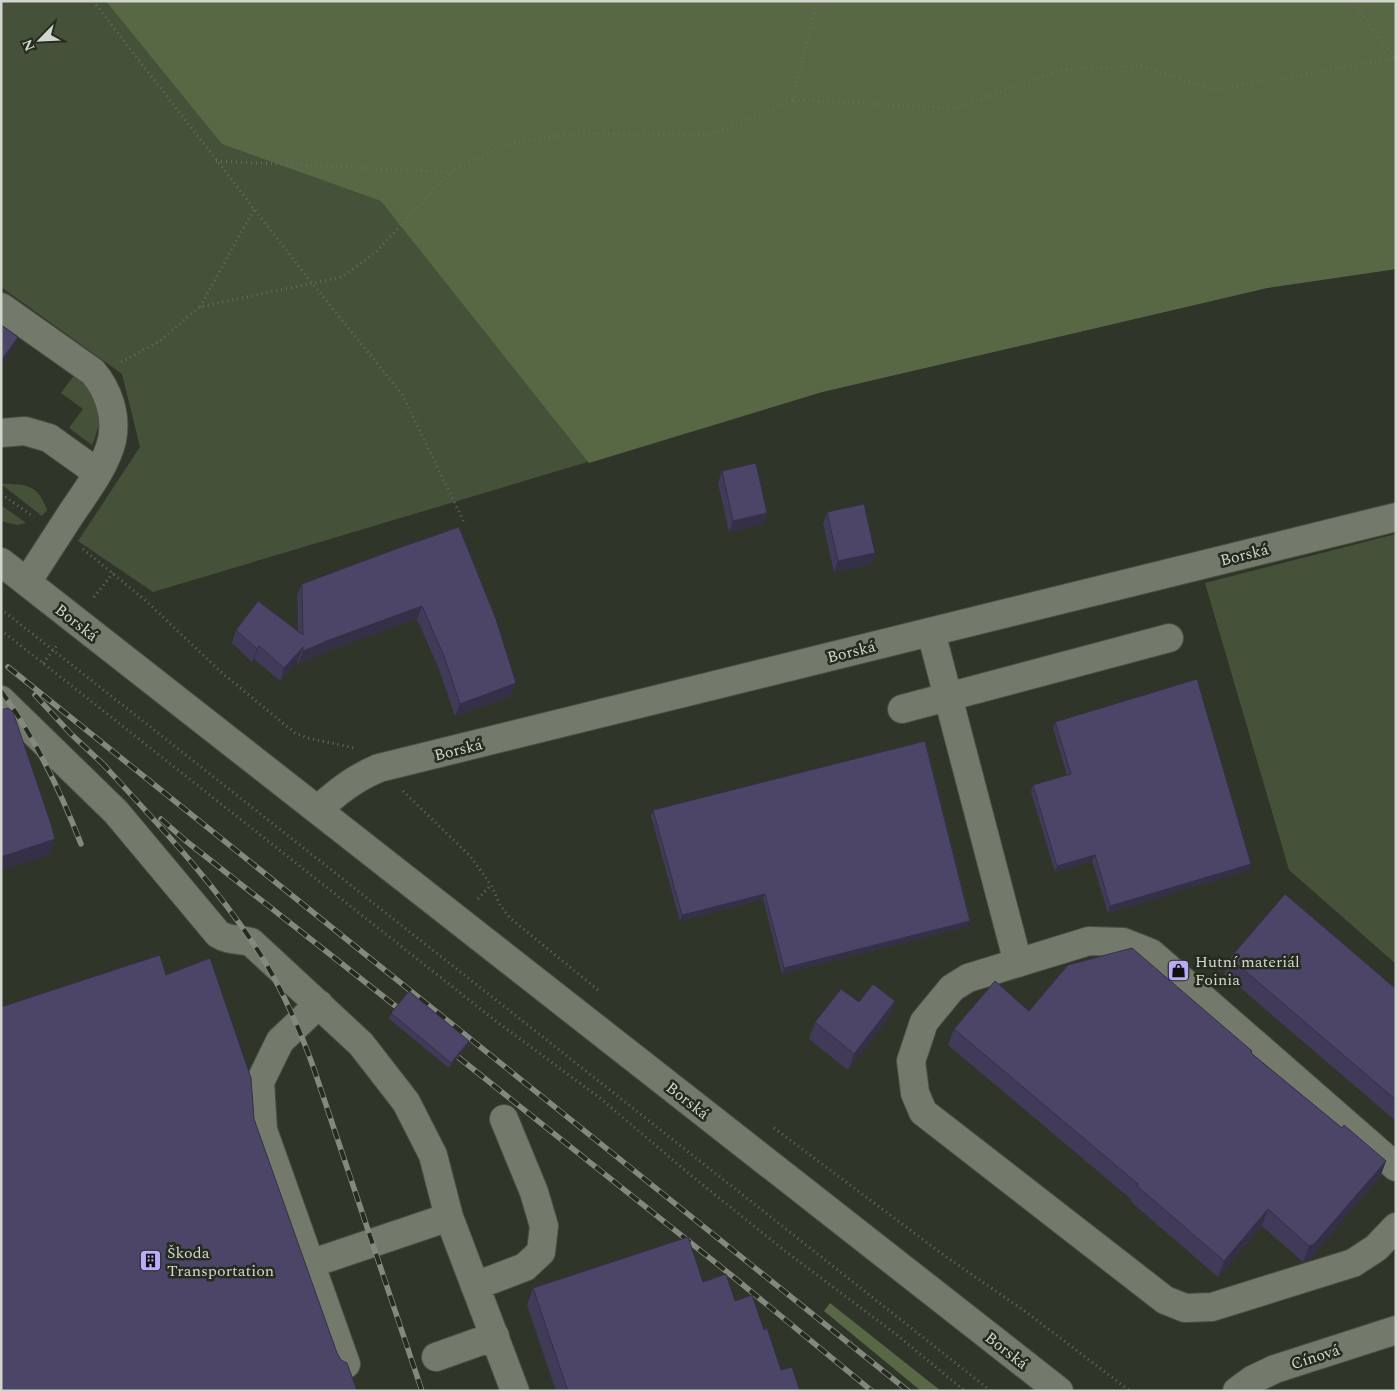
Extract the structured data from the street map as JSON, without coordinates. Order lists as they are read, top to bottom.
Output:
{
  "streets": {
    "street": ["Borská", "Cínová"]
  },
  "places": {
    "shop": ["Hutní materiál Foinia"],
    "building": ["Škoda Transportation"]
  },
  "north": "bottom left"
}
